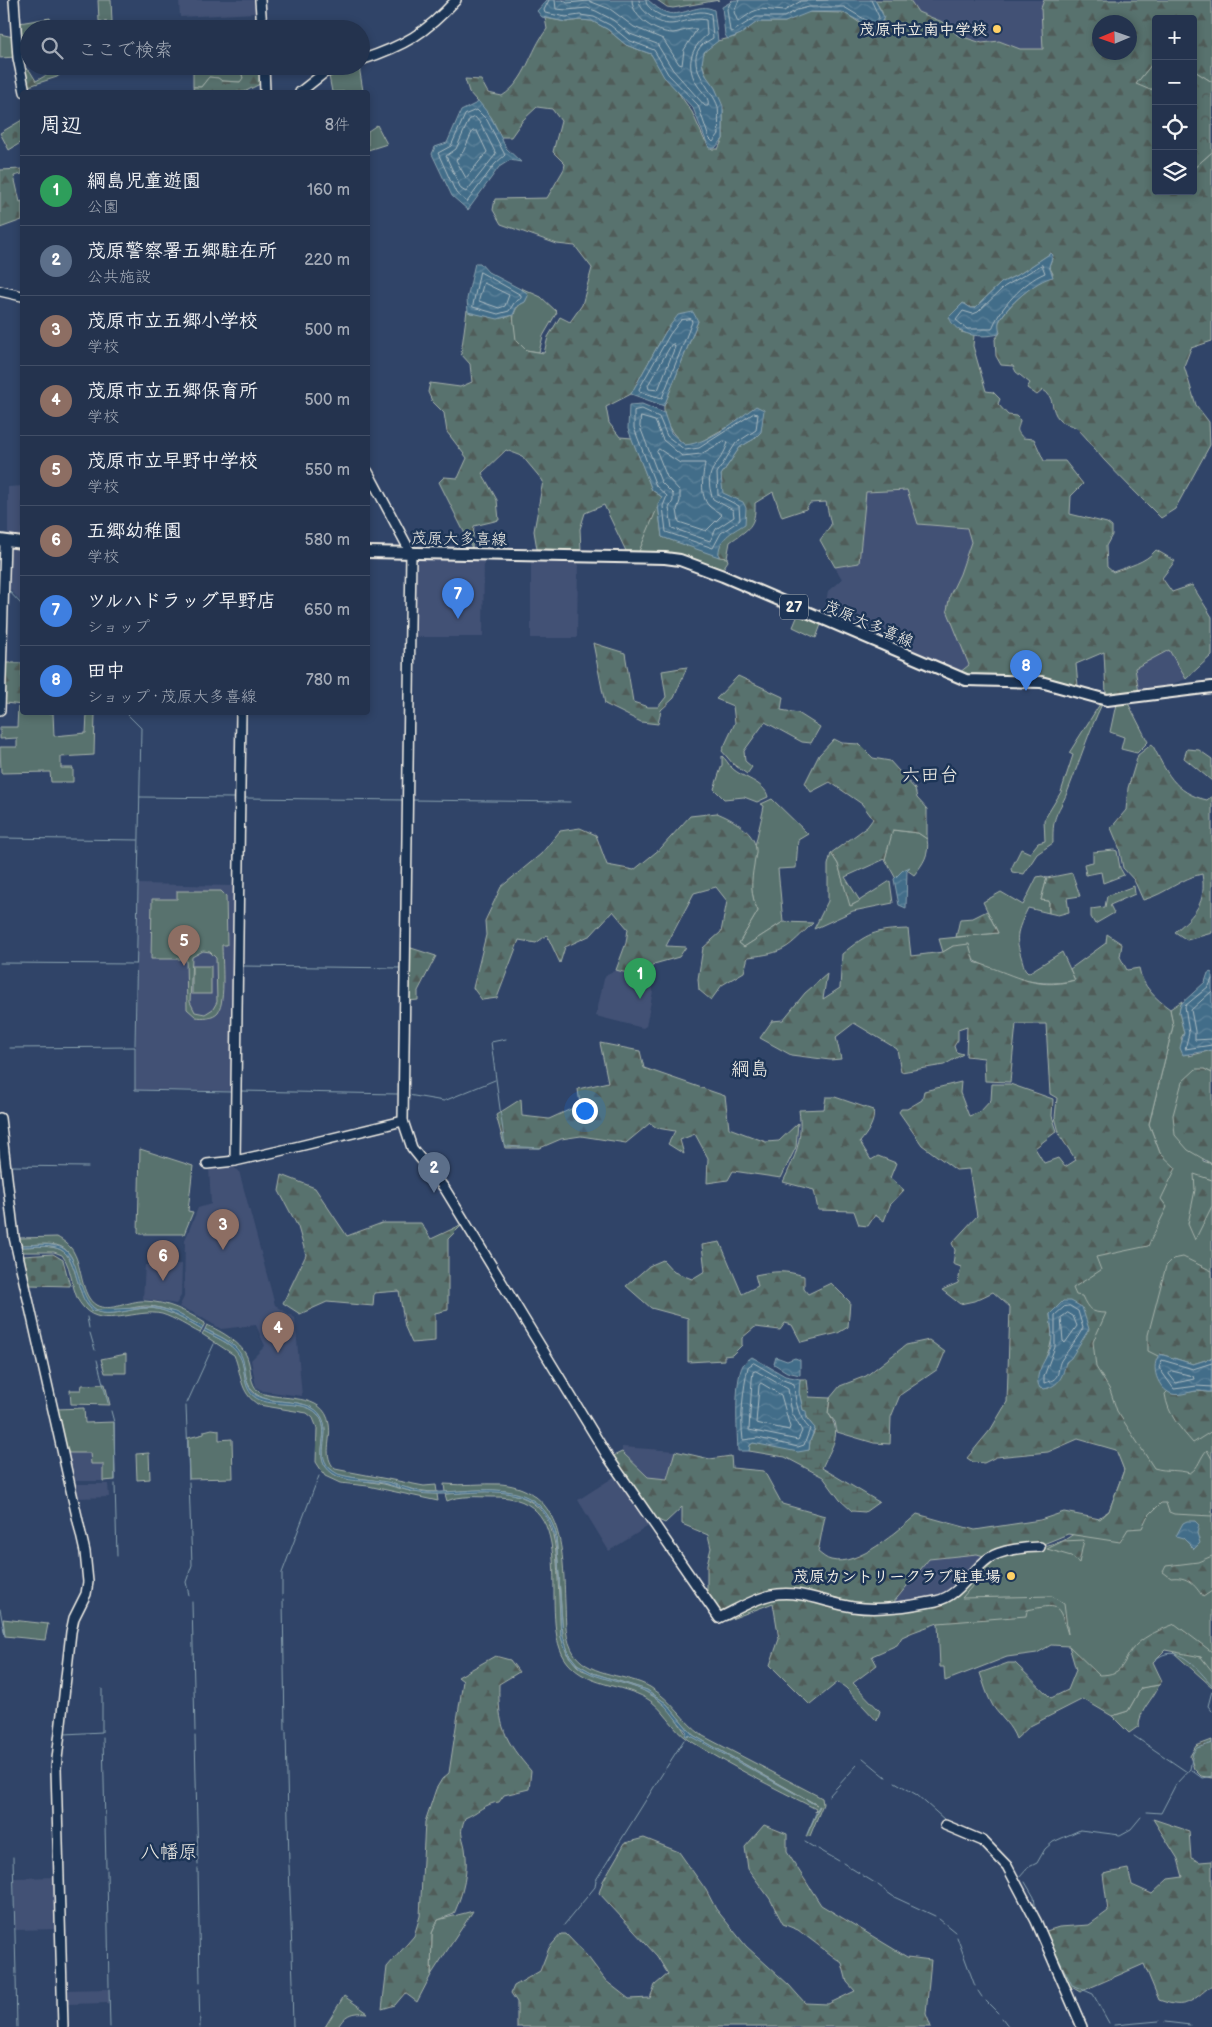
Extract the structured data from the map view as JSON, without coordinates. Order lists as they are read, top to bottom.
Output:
{
  "streets": {
    "main road": ["茂原大多喜線", "27"]
  },
  "districts": ["六田台", "綱島", "八幡原"],
  "places": ["茂原市立南中学校", "茂原カントリークラブ駐車場"],
  "north": "left",
  "page": {
    "map_buttons": ["+", "−"],
    "search": "ここで検索",
    "heading": ["周辺", "8件"],
    "list": [
      {
        "mark": "1",
        "name": "綱島児童遊園",
        "note": "公園",
        "value": "160 m"
      },
      {
        "mark": "2",
        "name": "茂原警察署五郷駐在所",
        "note": "公共施設",
        "value": "220 m"
      },
      {
        "mark": "3",
        "name": "茂原市立五郷小学校",
        "note": "学校",
        "value": "500 m"
      },
      {
        "mark": "4",
        "name": "茂原市立五郷保育所",
        "note": "学校",
        "value": "500 m"
      },
      {
        "mark": "5",
        "name": "茂原市立早野中学校",
        "note": "学校",
        "value": "550 m"
      },
      {
        "mark": "6",
        "name": "五郷幼稚園",
        "note": "学校",
        "value": "580 m"
      },
      {
        "mark": "7",
        "name": "ツルハドラッグ早野店",
        "note": "ショップ",
        "value": "650 m"
      },
      {
        "mark": "8",
        "name": "田中",
        "note": "ショップ · 茂原大多喜線",
        "value": "780 m"
      }
    ],
    "pins": [
      "7",
      "8",
      "5",
      "1",
      "2",
      "3",
      "6",
      "4"
    ]
  }
}
